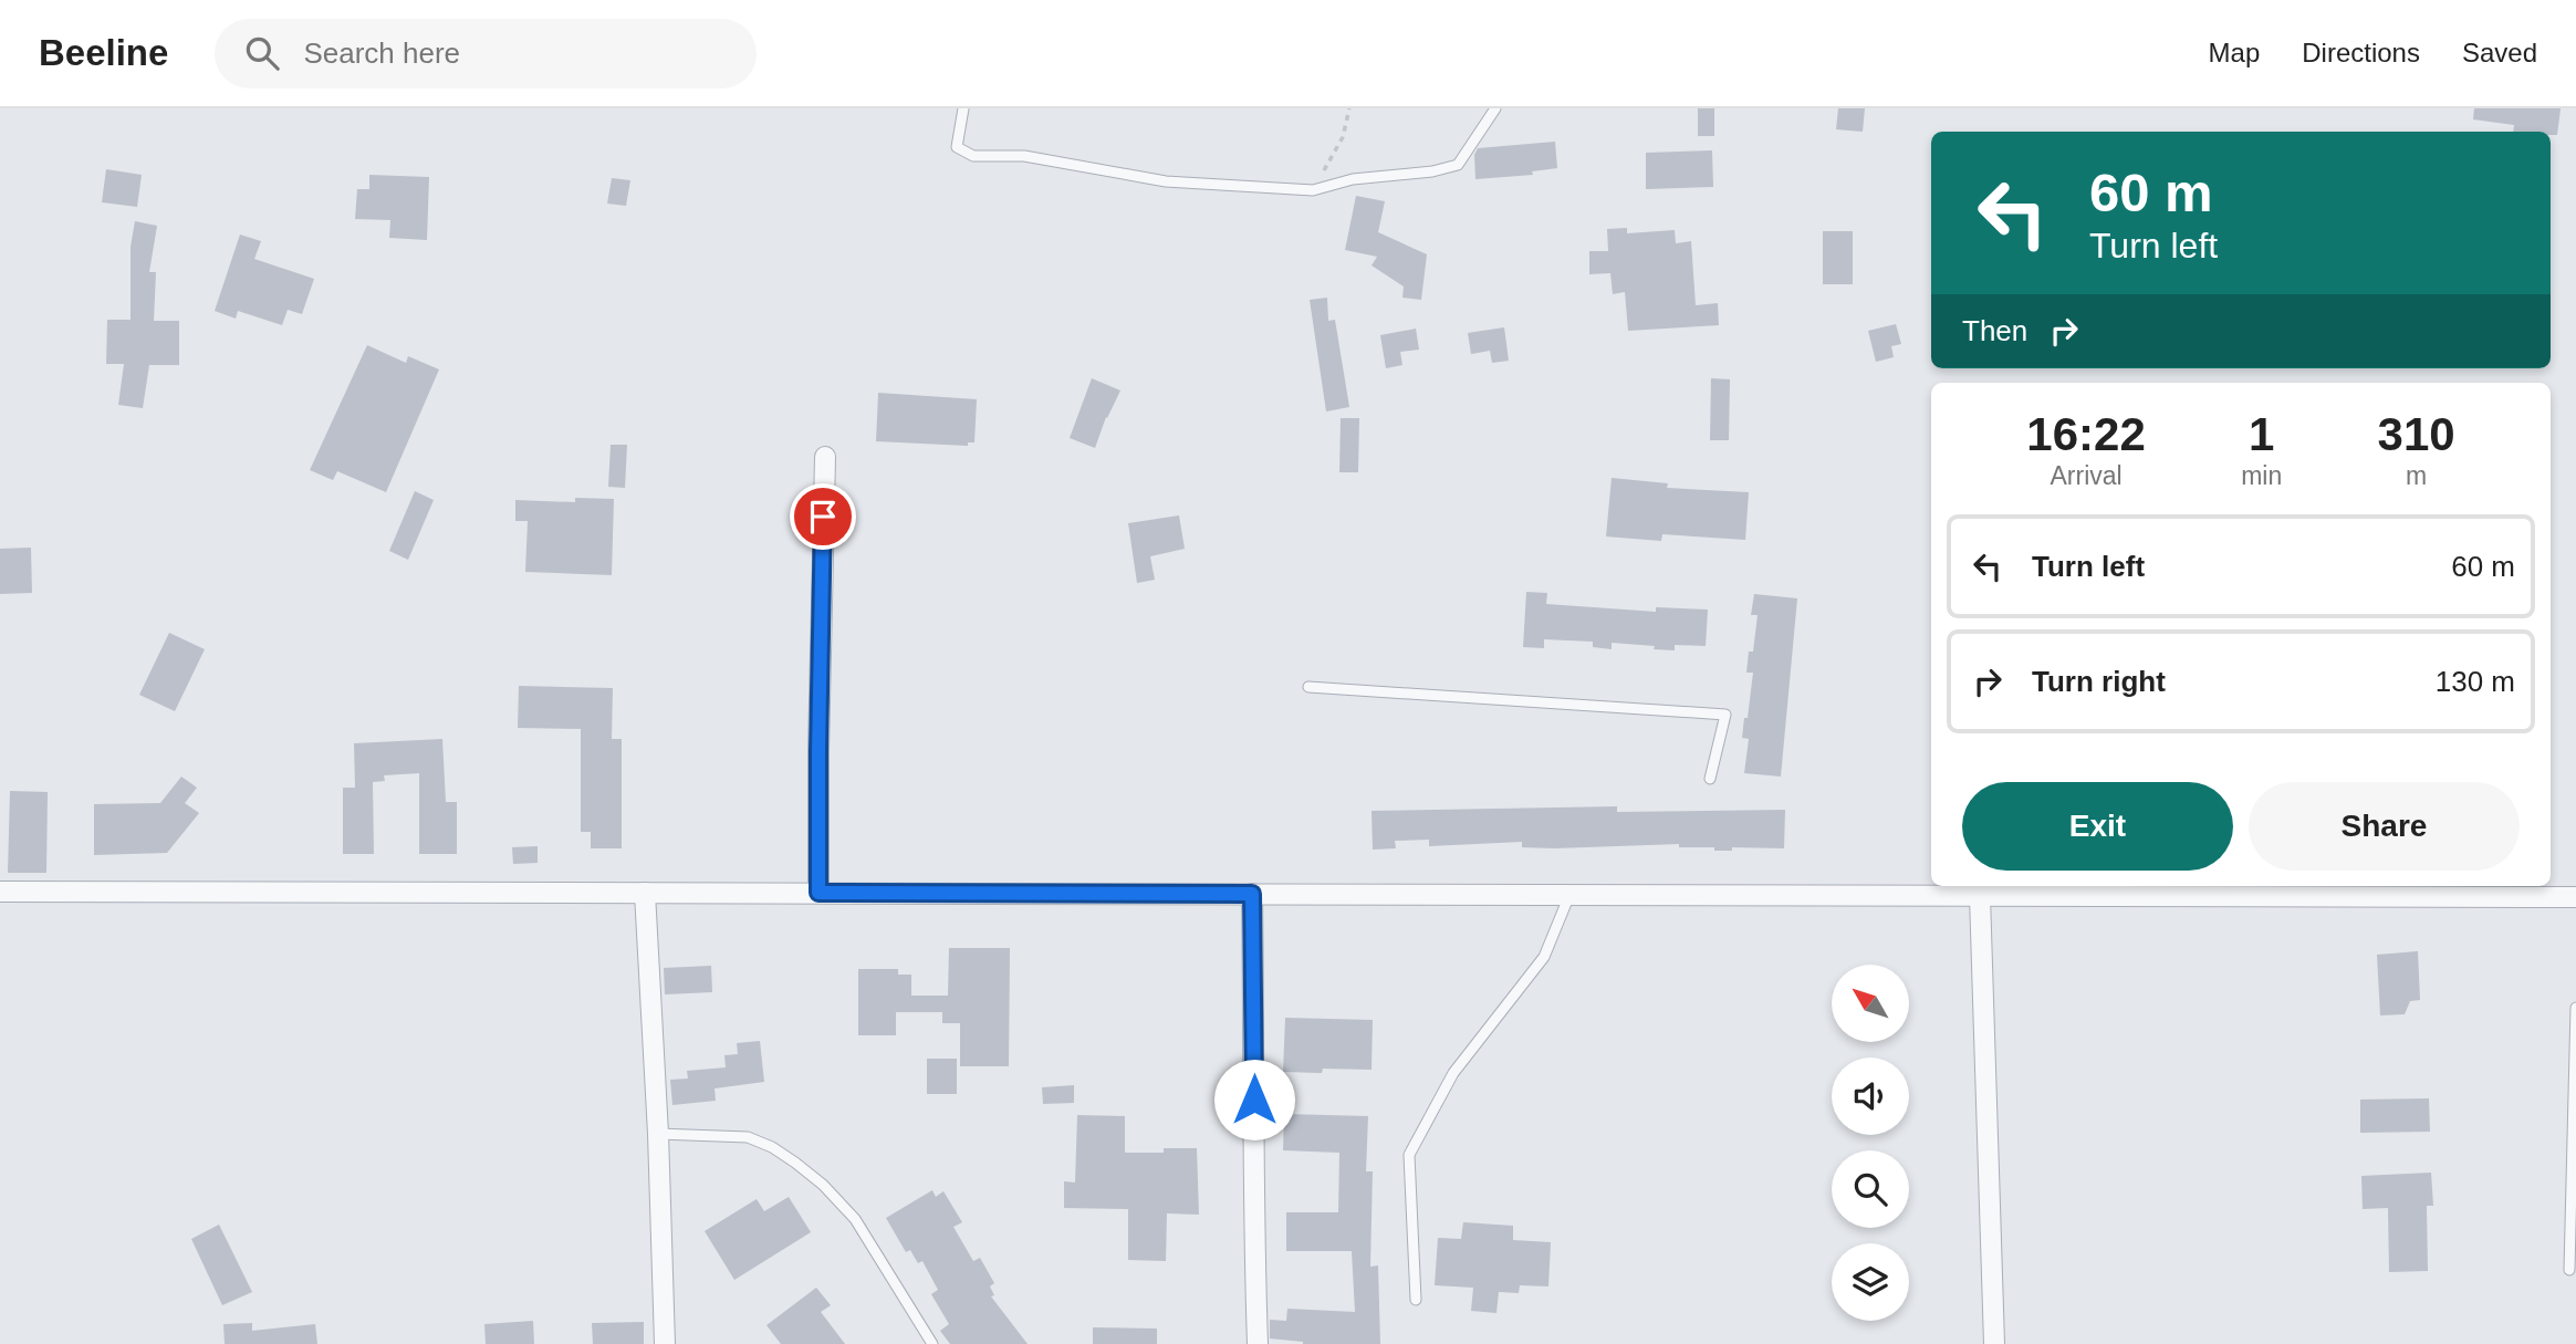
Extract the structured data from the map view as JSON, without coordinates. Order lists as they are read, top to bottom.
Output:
{
  "north": "top left",
  "page": {
    "header": "Beeline",
    "search": "Search here",
    "nav": ["Map", "Directions", "Saved"],
    "turn": ["60 m", "Turn left"],
    "then": "Then",
    "eta": [
      "16:22",
      "Arrival",
      "1",
      "min",
      "310",
      "m"
    ],
    "list": [
      {
        "name": "Turn left",
        "value": "60 m"
      },
      {
        "name": "Turn right",
        "value": "130 m"
      }
    ],
    "buttons": ["Exit", "Share"]
  }
}
